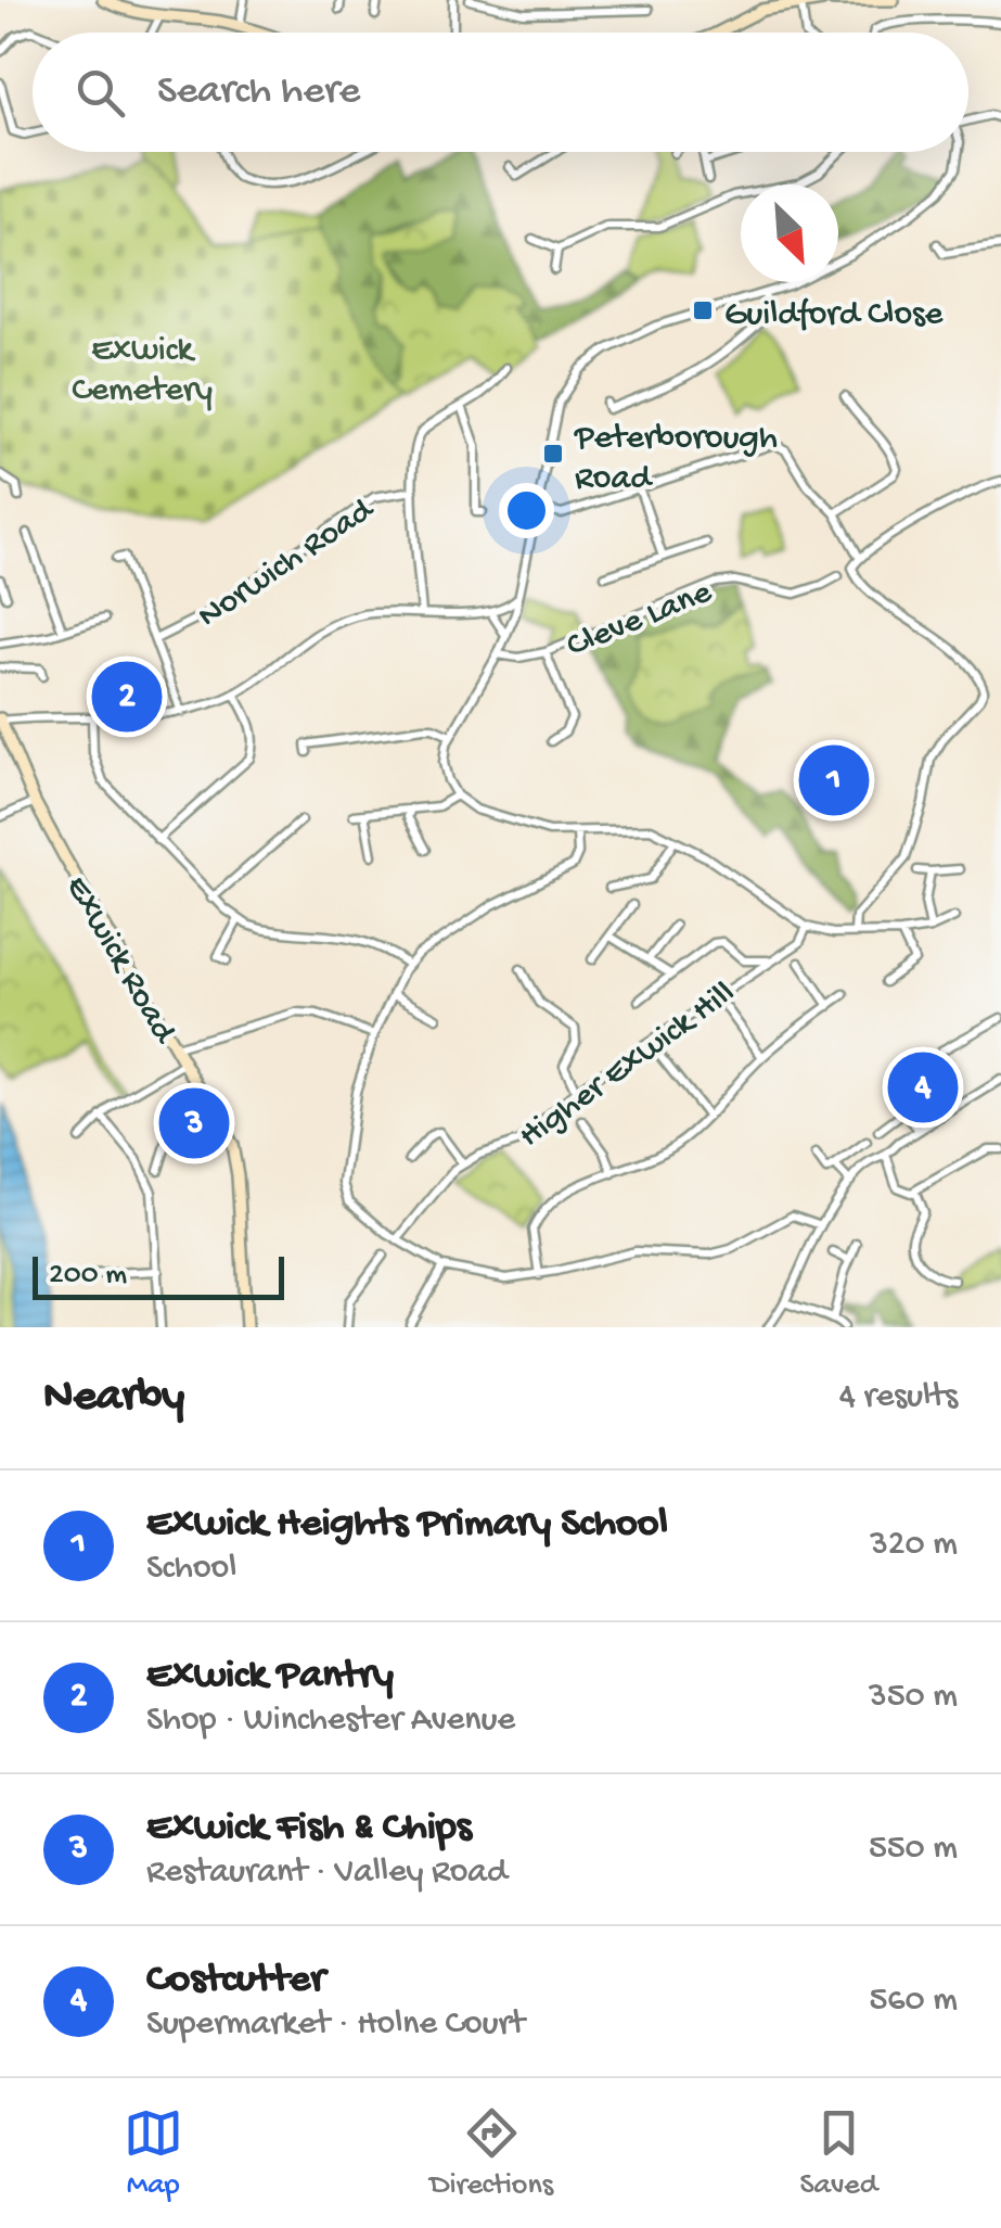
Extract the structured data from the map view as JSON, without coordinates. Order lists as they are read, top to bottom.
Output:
{
  "streets": {
    "street": [
      "Norwich Road",
      "Cleve Lane",
      "Exwick Road",
      "Higher Exwick Hill"
    ]
  },
  "parks": ["Exwick Cemetery"],
  "places": {
    "transit": ["Guildford Close", "Peterborough Road"]
  },
  "scale_bar": "200 m",
  "north": "bottom right",
  "page": {
    "search": "Search here",
    "pins": [
      "2",
      "1",
      "4",
      "3"
    ],
    "scale": "200 m",
    "heading": ["Nearby", "4 results"],
    "list": [
      {
        "mark": "1",
        "name": "Exwick Heights Primary School",
        "note": "School",
        "value": "320 m"
      },
      {
        "mark": "2",
        "name": "Exwick Pantry",
        "note": "Shop · Winchester Avenue",
        "value": "350 m"
      },
      {
        "mark": "3",
        "name": "Exwick Fish & Chips",
        "note": "Restaurant · Valley Road",
        "value": "550 m"
      },
      {
        "mark": "4",
        "name": "Costcutter",
        "note": "Supermarket · Holne Court",
        "value": "560 m"
      }
    ],
    "nav": ["Map", "Directions", "Saved"]
  }
}
